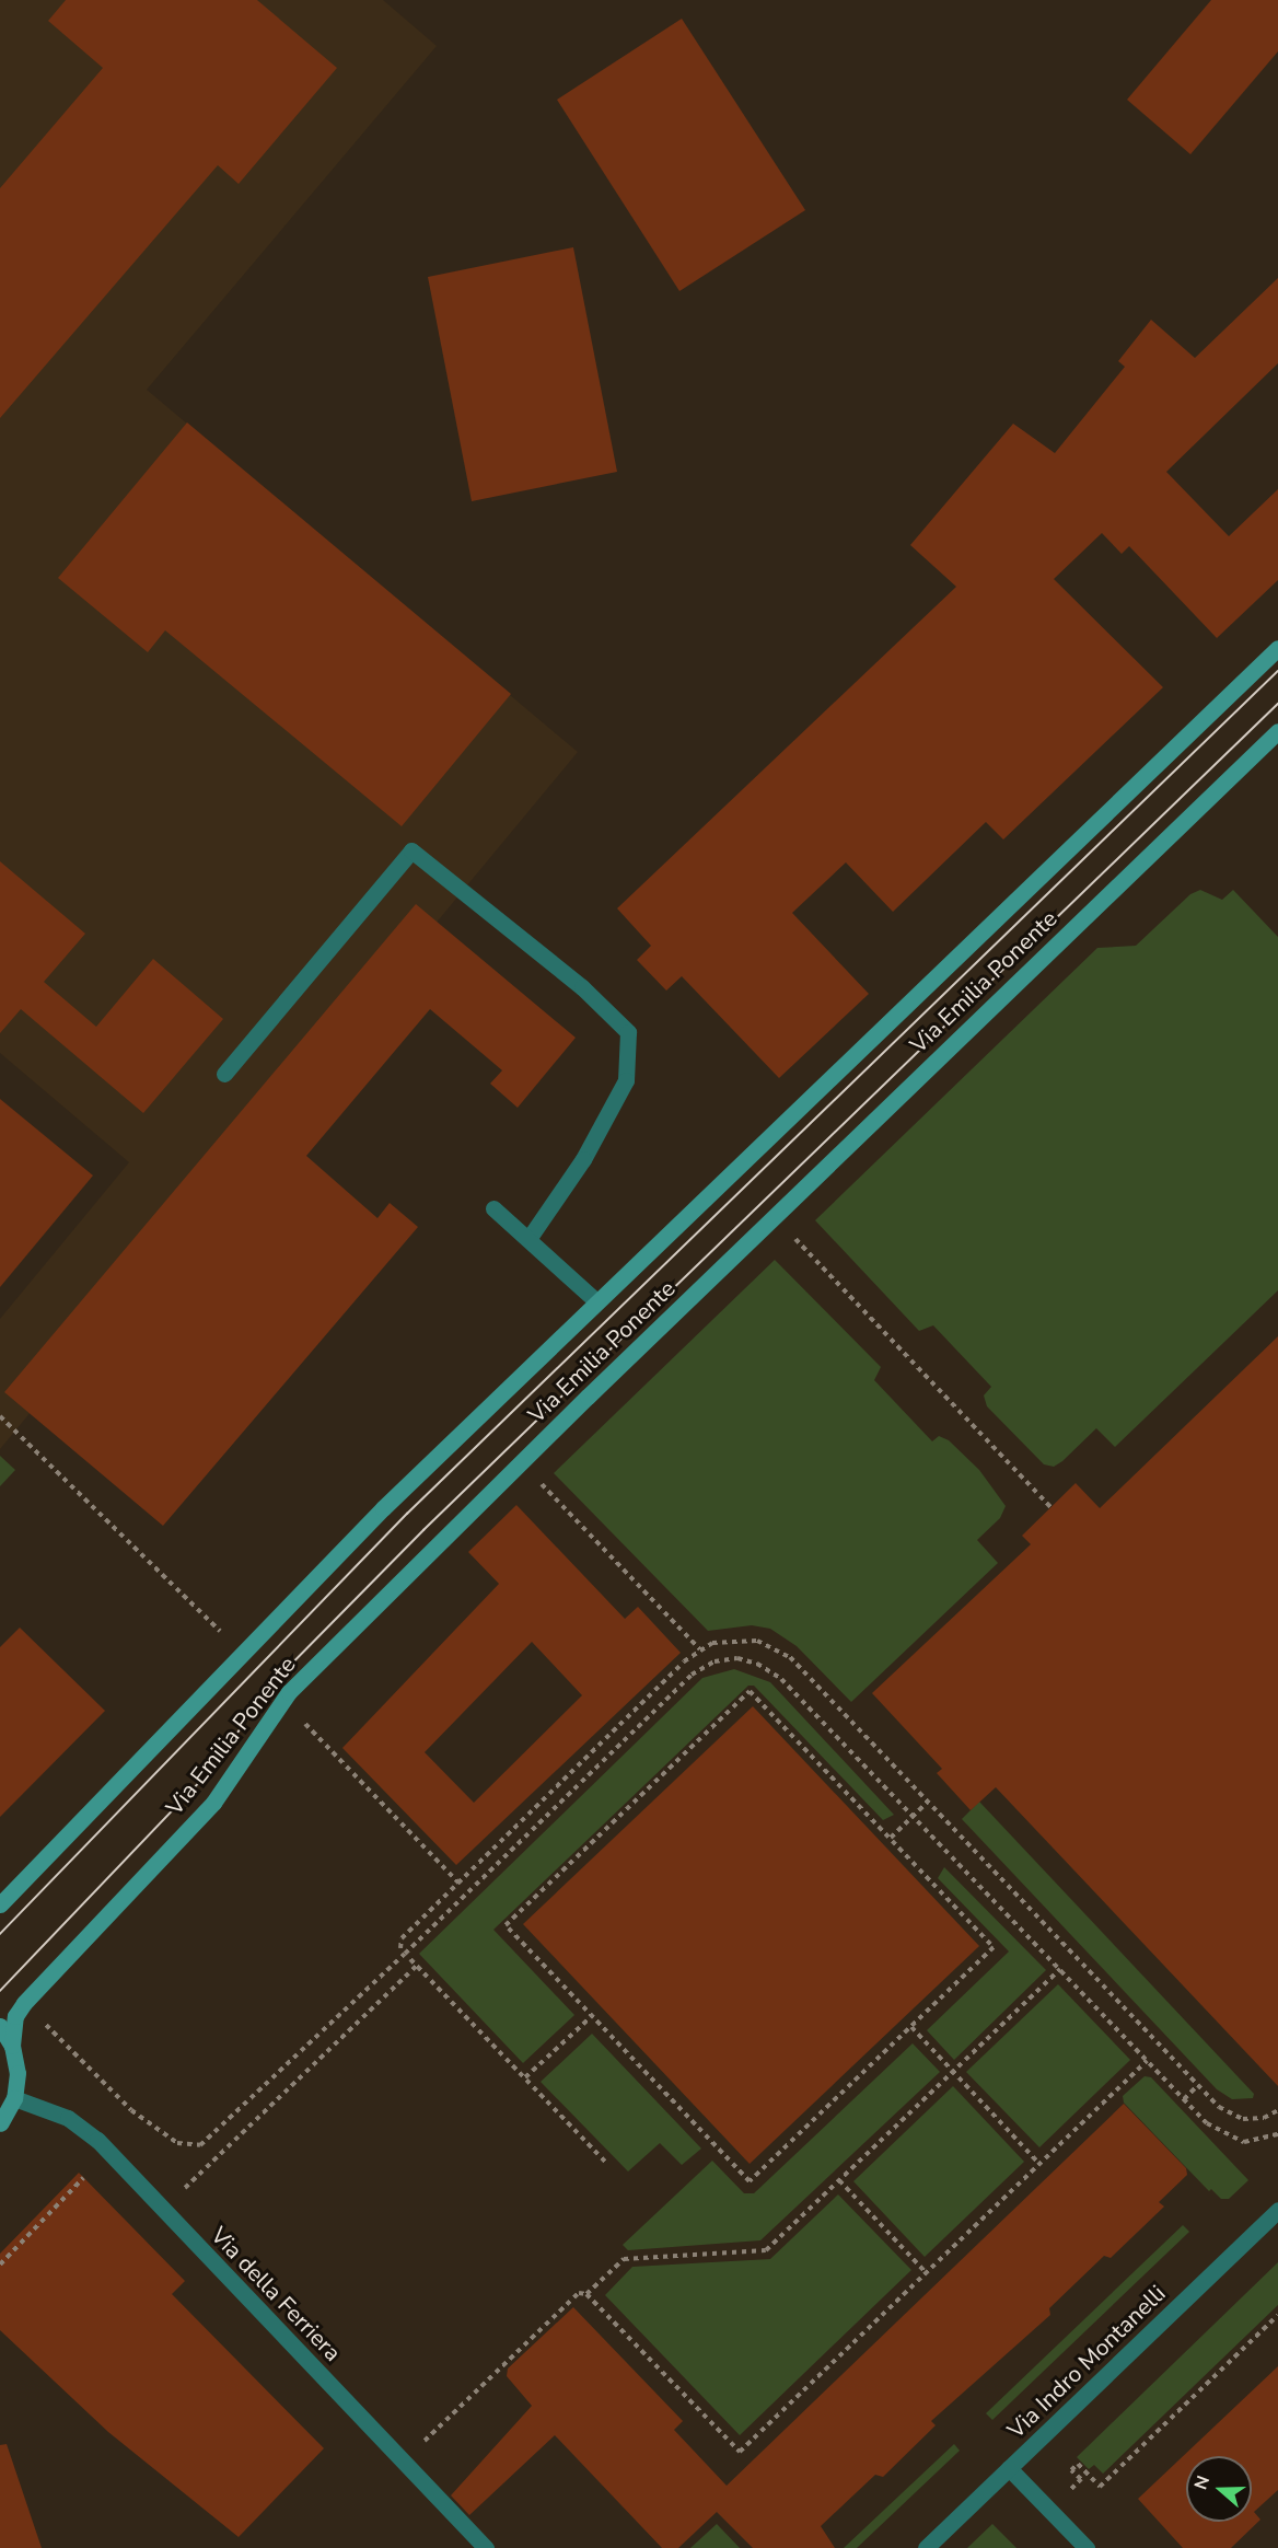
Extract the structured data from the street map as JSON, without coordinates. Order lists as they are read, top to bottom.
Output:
{
  "streets": {
    "main road": ["Via Emilia Ponente"],
    "street": ["Via della Ferriera", "Via Indro Montanelli"]
  },
  "crossings": [
    ["Via Emilia Ponente", "Via della Ferriera"]
  ],
  "north": "left"
}
